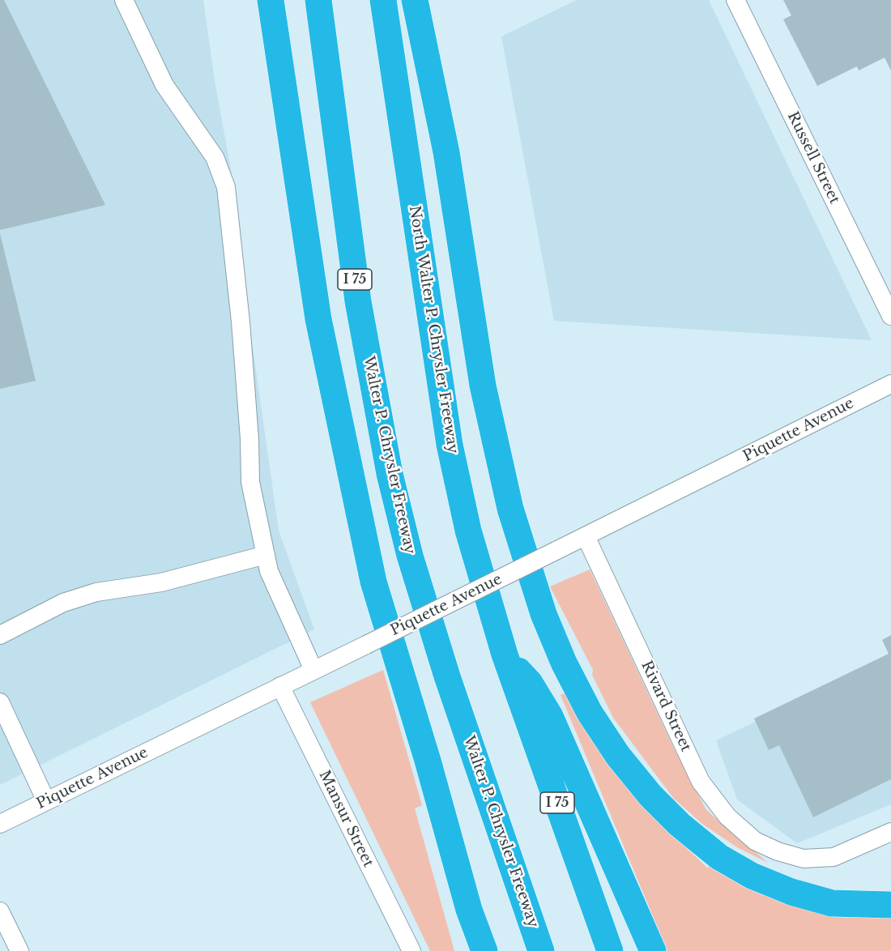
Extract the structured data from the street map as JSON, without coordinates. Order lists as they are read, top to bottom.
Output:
{
  "streets": {
    "highway": ["I 75", "North Walter P. Chrysler Freeway", "Walter P. Chrysler Freeway"],
    "street": [
      "Russell Street",
      "Piquette Avenue",
      "Rivard Street",
      "Mansur Street"
    ]
  },
  "crossings": [
    ["I 75", "North Walter P. Chrysler Freeway"],
    ["Piquette Avenue", "Rivard Street"],
    ["Piquette Avenue", "Mansur Street"]
  ]
}
